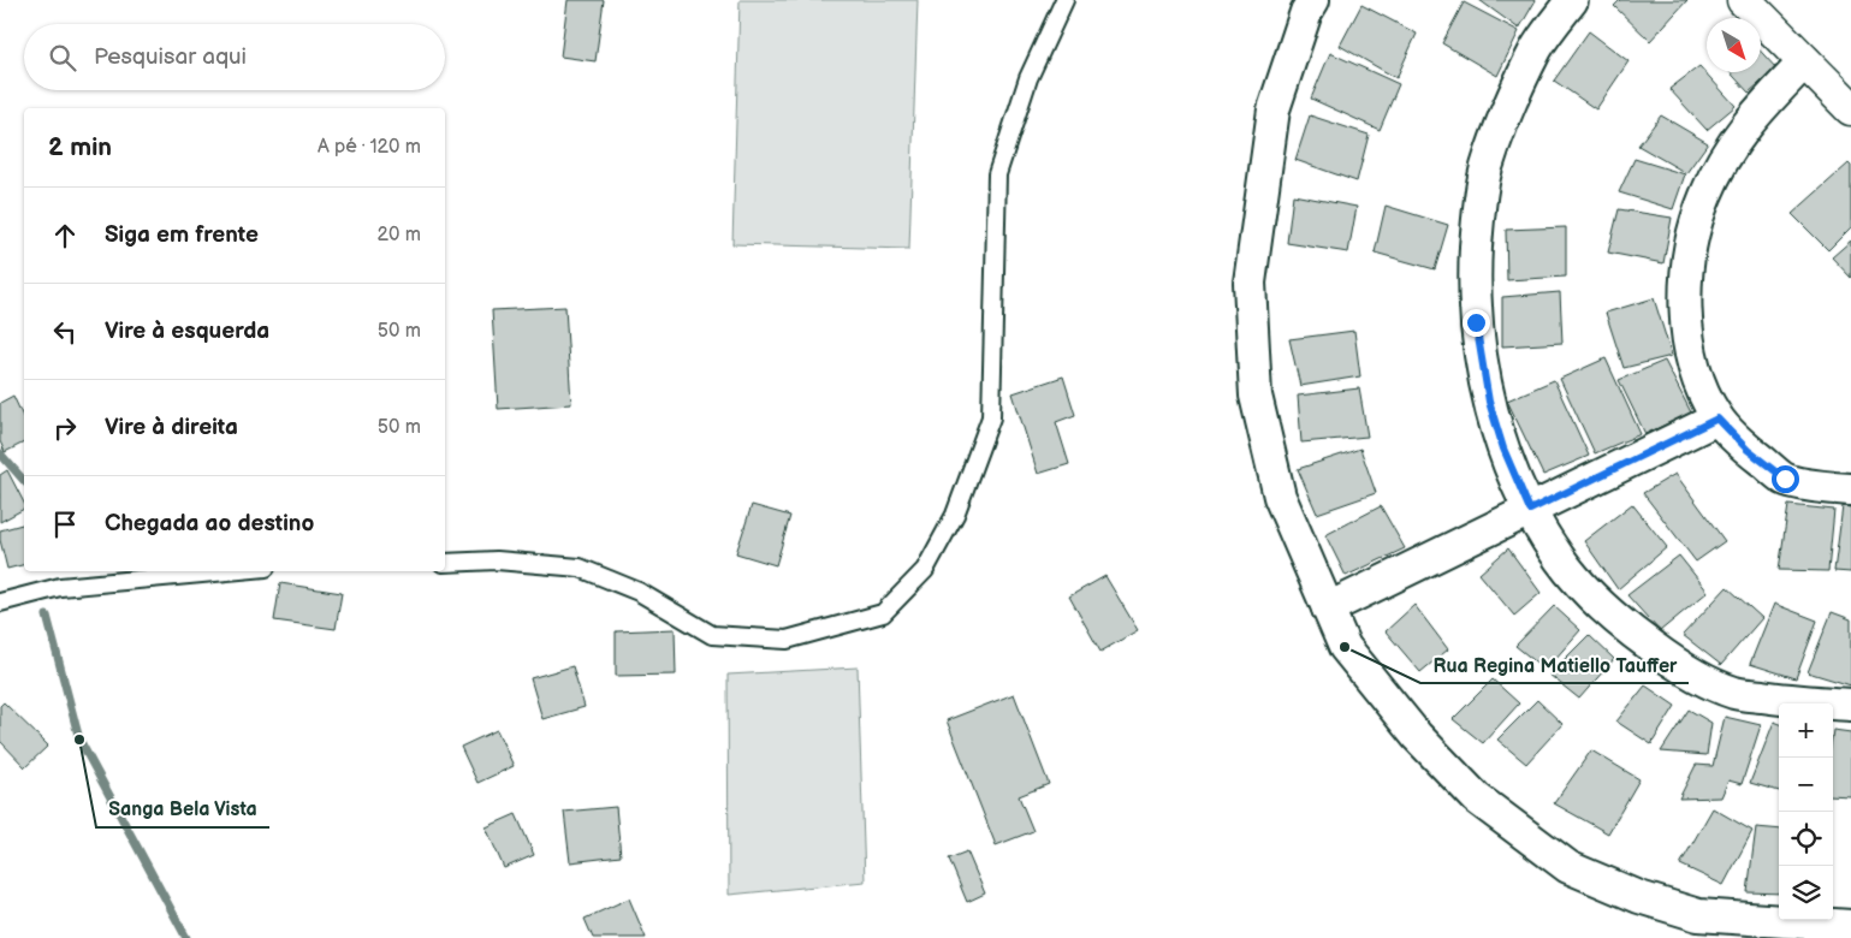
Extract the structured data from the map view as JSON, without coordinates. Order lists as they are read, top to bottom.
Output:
{
  "places": ["Rua Regina Matiello Tauffer", "Sanga Bela Vista"],
  "north": "bottom right",
  "page": {
    "search": "Pesquisar aqui",
    "heading": ["2 min", "A pé · 120 m"],
    "list": [
      ["Siga em frente", "20 m"],
      ["Vire à esquerda", "50 m"],
      ["Vire à direita", "50 m"],
      "Chegada ao destino"
    ],
    "map_buttons": ["+", "−"]
  }
}
